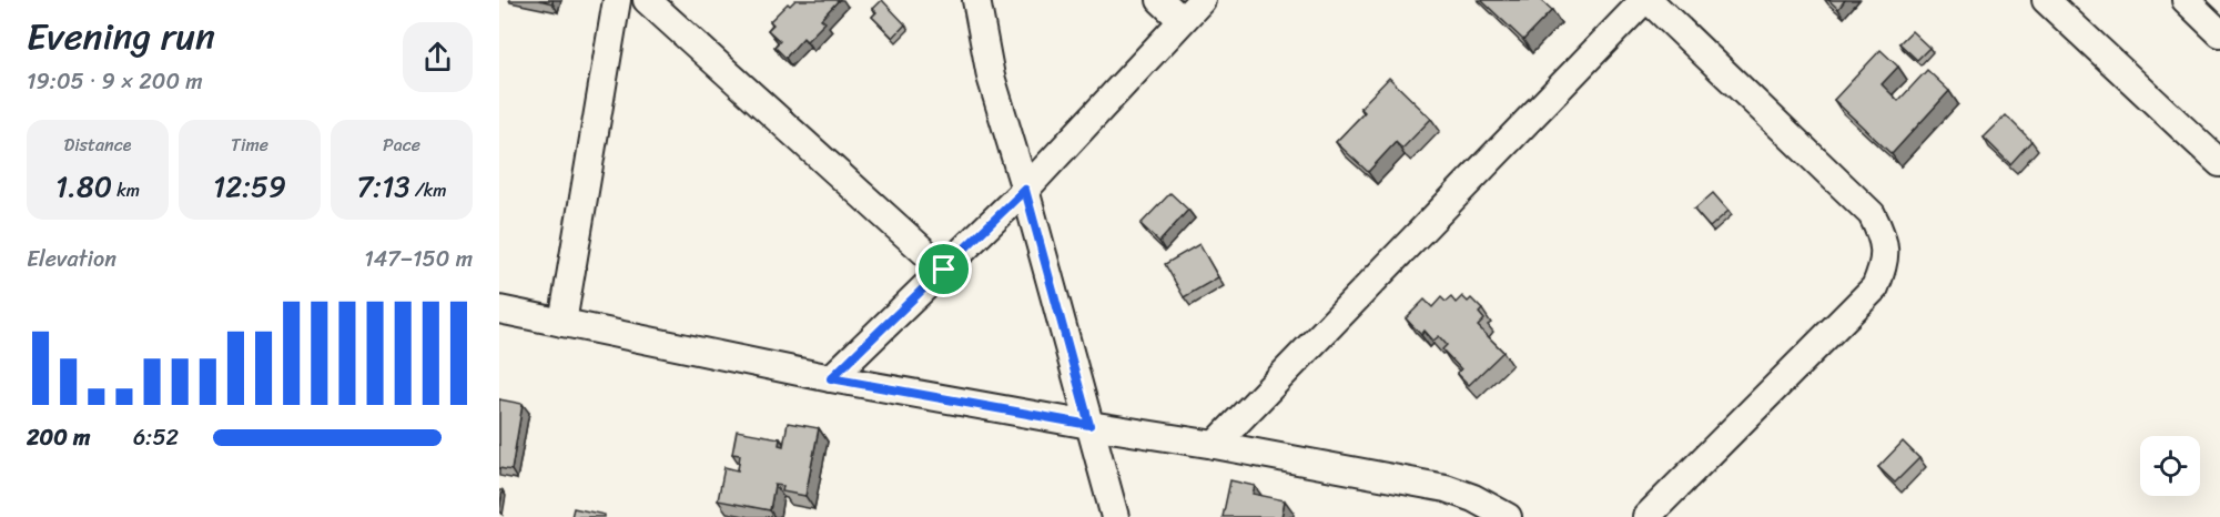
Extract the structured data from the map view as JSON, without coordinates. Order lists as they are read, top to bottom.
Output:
{
  "page": {
    "heading": ["Evening run", "19:05 · 9 × 200 m"],
    "stats": [
      ["Distance", "1.80 km"],
      ["Time", "12:59"],
      ["Pace", "7:13 /km"]
    ],
    "chart": ["Elevation", "147–150 m"],
    "list": [
      {
        "name": "200 m",
        "note": "6:52"
      }
    ]
  }
}
